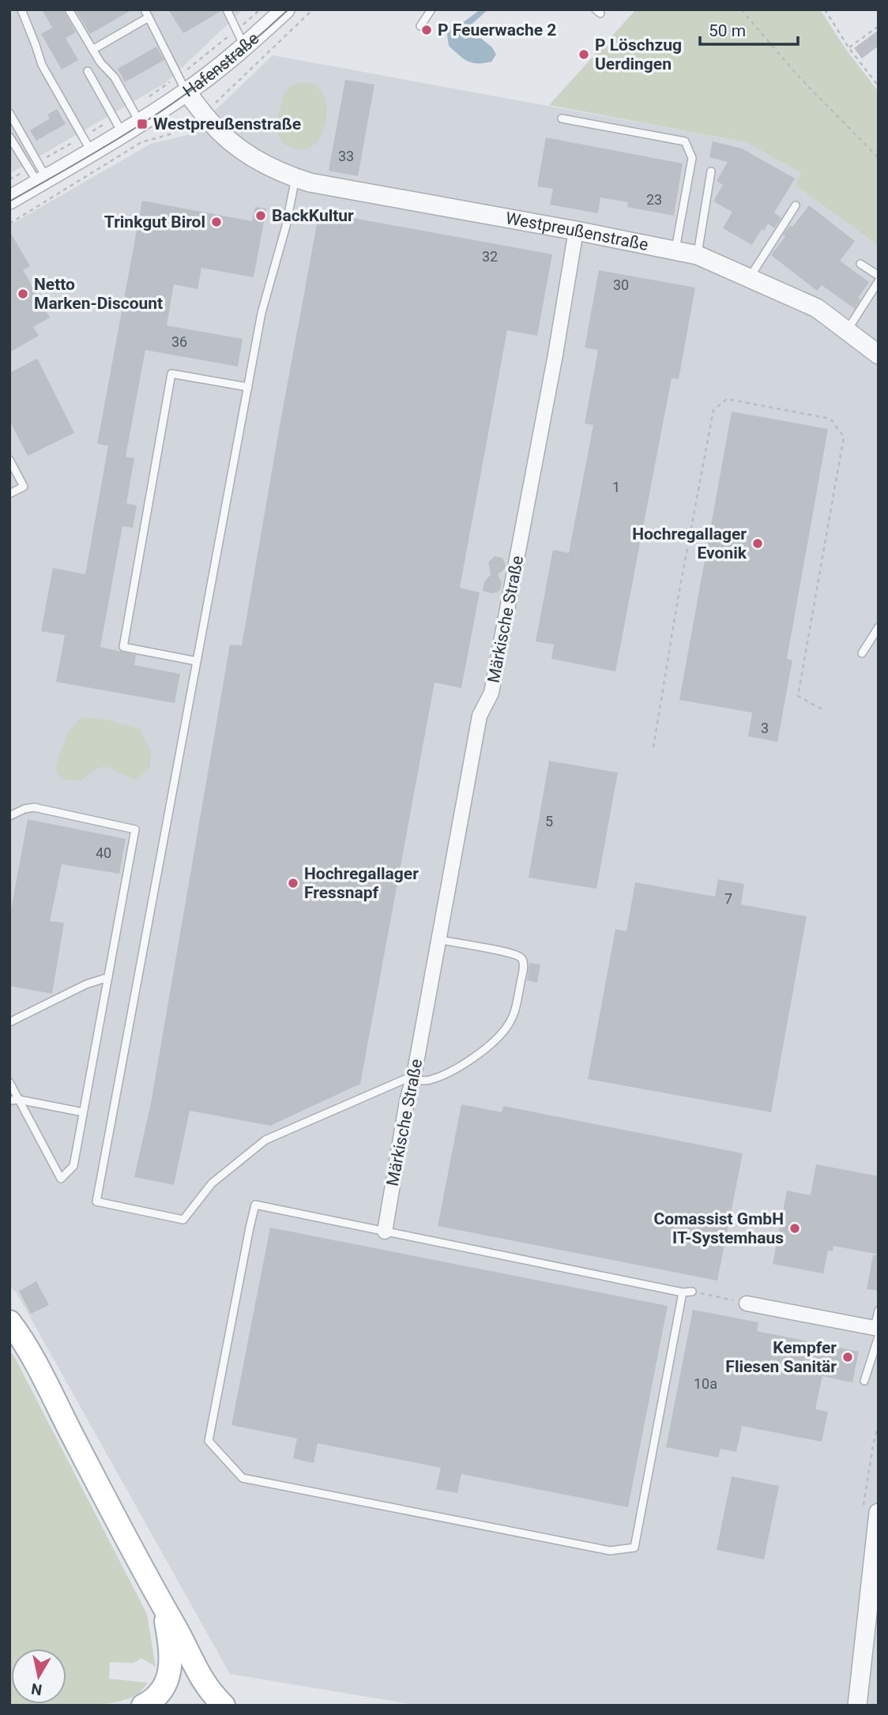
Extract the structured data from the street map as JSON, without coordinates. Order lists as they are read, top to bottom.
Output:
{
  "streets": {
    "street": ["Hafenstraße", "Westpreußenstraße", "Märkische Straße"]
  },
  "crossings": [
    ["Hafenstraße", "Westpreußenstraße"],
    ["Westpreußenstraße", "Märkische Straße"]
  ],
  "places": {
    "other": [
      "P Feuerwache 2",
      "P Löschzug Uerdingen",
      "BackKultur",
      "Trinkgut Birol",
      "Netto Marken-Discount",
      "Hochregallager Evonik",
      "Hochregallager Fressnapf",
      "Comassist GmbH IT-Systemhaus",
      "Kempfer Fliesen Sanitär"
    ],
    "transit": ["Westpreußenstraße"]
  },
  "house_numbers": [
    "33",
    "23",
    "32",
    "30",
    "36",
    "1",
    "3",
    "5",
    "40",
    "7",
    "10a"
  ],
  "scale_bar": "50 m",
  "north": "bottom"
}
